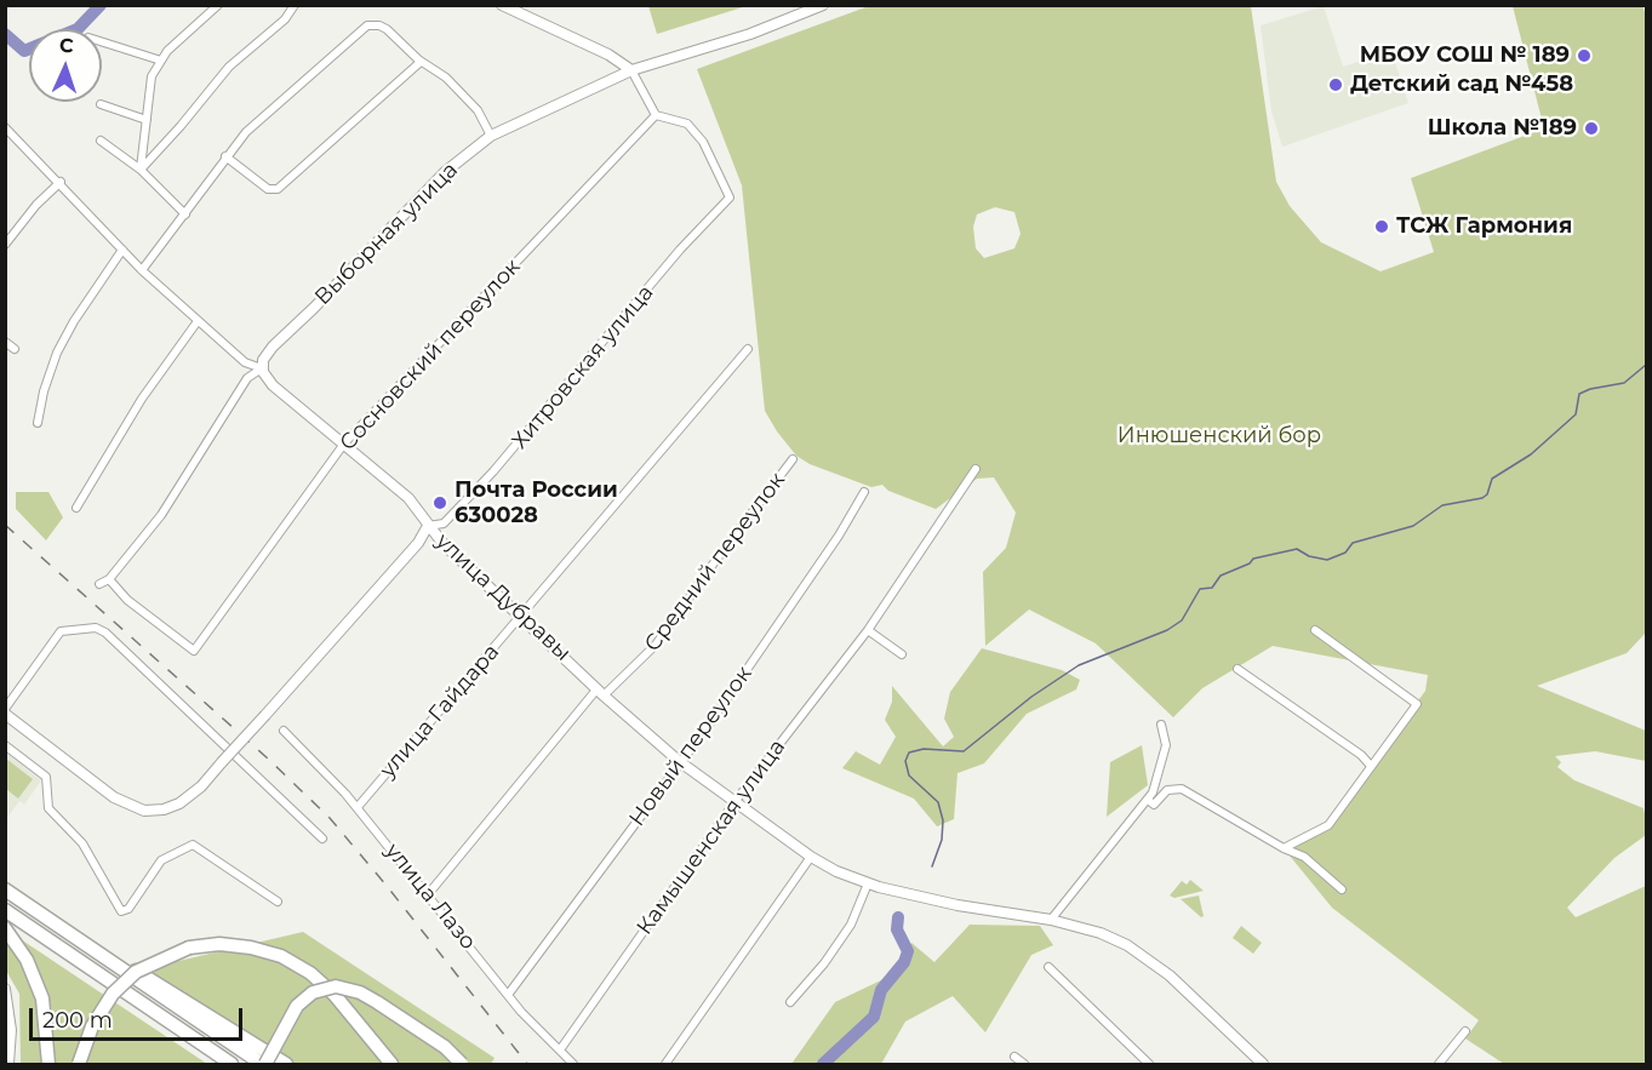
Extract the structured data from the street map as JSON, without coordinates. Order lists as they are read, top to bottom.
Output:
{
  "streets": {
    "main road": ["Выборная улица", "Хитровская улица", "улица Дубравы"],
    "street": [
      "Сосновский переулок",
      "Средний переулок",
      "улица Гайдара",
      "Новый переулок",
      "Камышенская улица",
      "улица Лазо"
    ]
  },
  "crossings": [
    ["Выборная улица", "Сосновский переулок"],
    ["Выборная улица", "улица Дубравы"],
    ["Сосновский переулок", "Хитровская улица"],
    ["Сосновский переулок", "улица Дубравы"],
    ["Хитровская улица", "улица Дубравы"],
    ["Средний переулок", "улица Дубравы"],
    ["Средний переулок", "улица Лазо"],
    ["улица Дубравы", "улица Гайдара"],
    ["улица Дубравы", "Новый переулок"],
    ["улица Дубравы", "Камышенская улица"],
    ["улица Гайдара", "улица Лазо"],
    ["Новый переулок", "улица Лазо"],
    ["Камышенская улица", "улица Лазо"]
  ],
  "parks": ["Инюшенский бор"],
  "places": [
    "МБОУ СОШ № 189",
    "Детский сад №458",
    "Школа №189",
    "ТСЖ Гармония",
    "Почта России 630028"
  ],
  "scale_bar": "200 m",
  "north": "top"
}
